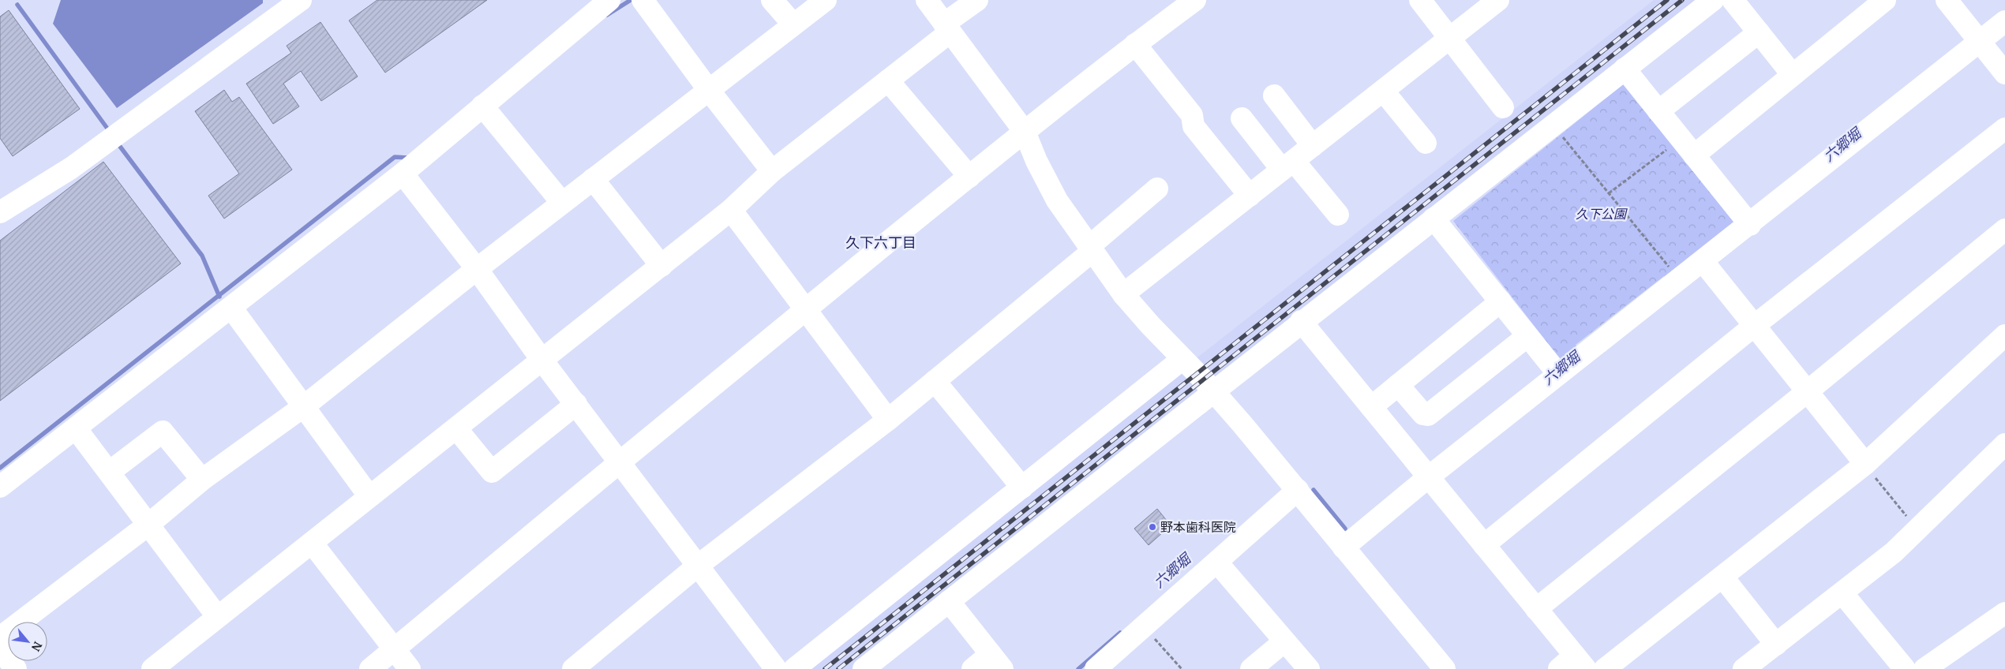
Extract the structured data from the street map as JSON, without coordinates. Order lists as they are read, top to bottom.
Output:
{
  "districts": ["久下六丁目"],
  "water": ["六郷堀"],
  "parks": ["久下公園"],
  "places": ["野本歯科医院"],
  "north": "bottom right"
}
